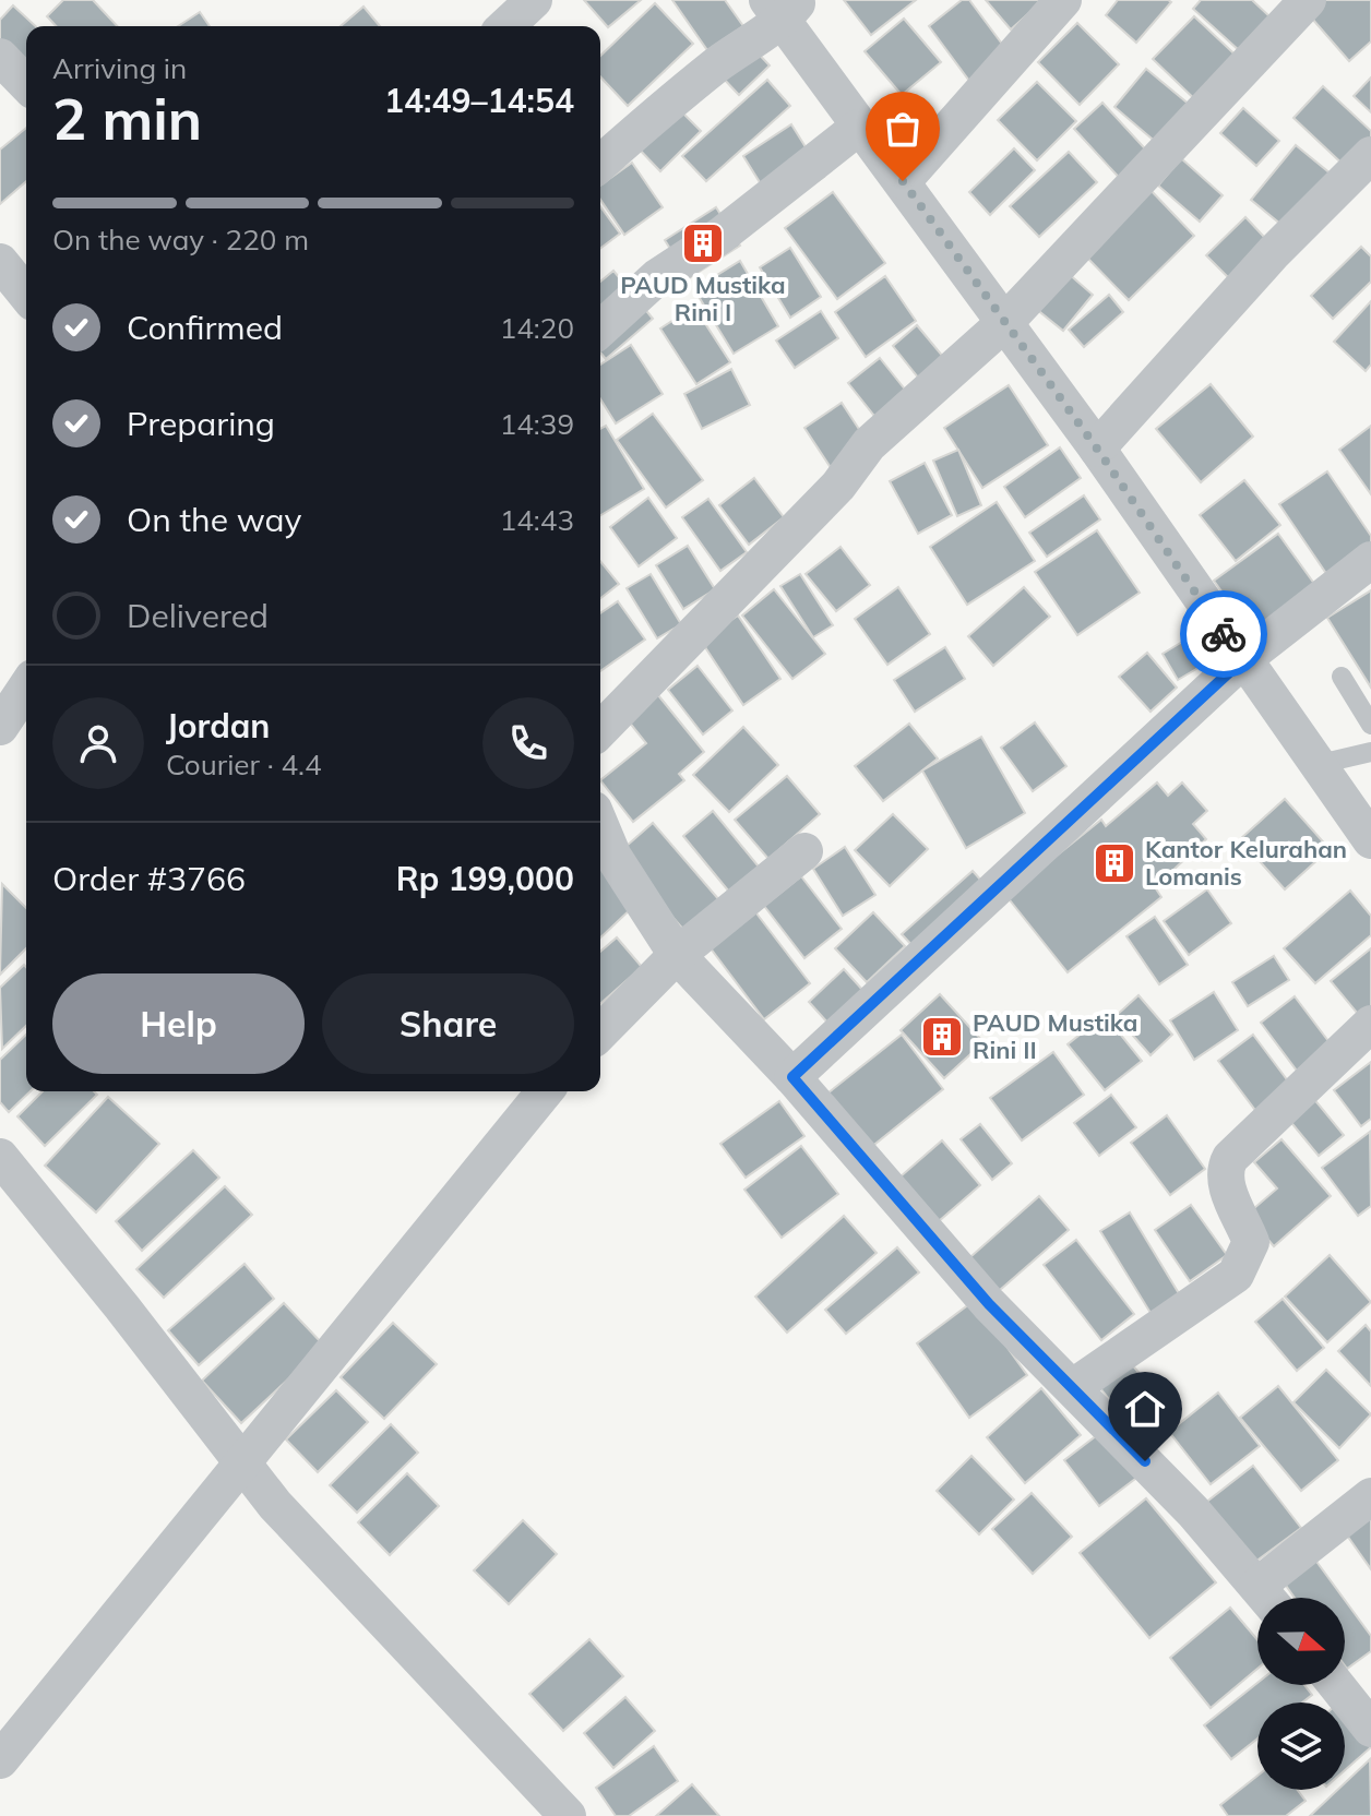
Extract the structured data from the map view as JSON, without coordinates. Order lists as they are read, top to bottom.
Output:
{
  "places": {
    "building": ["PAUD Mustika Rini I", "Kantor Kelurahan Lomanis", "PAUD Mustika Rini II"]
  },
  "north": "right",
  "page": {
    "heading": ["2 min", "Arriving in", "14:49–14:54"],
    "panel": [
      "Jordan",
      "Courier · 4.4",
      "Order #3766",
      "Rp 199,000"
    ],
    "bar": "On the way · 220 m",
    "list": [
      ["Confirmed", "14:20"],
      ["Preparing", "14:39"],
      ["On the way", "14:43"],
      "Delivered"
    ],
    "buttons": ["Help", "Share"]
  }
}
